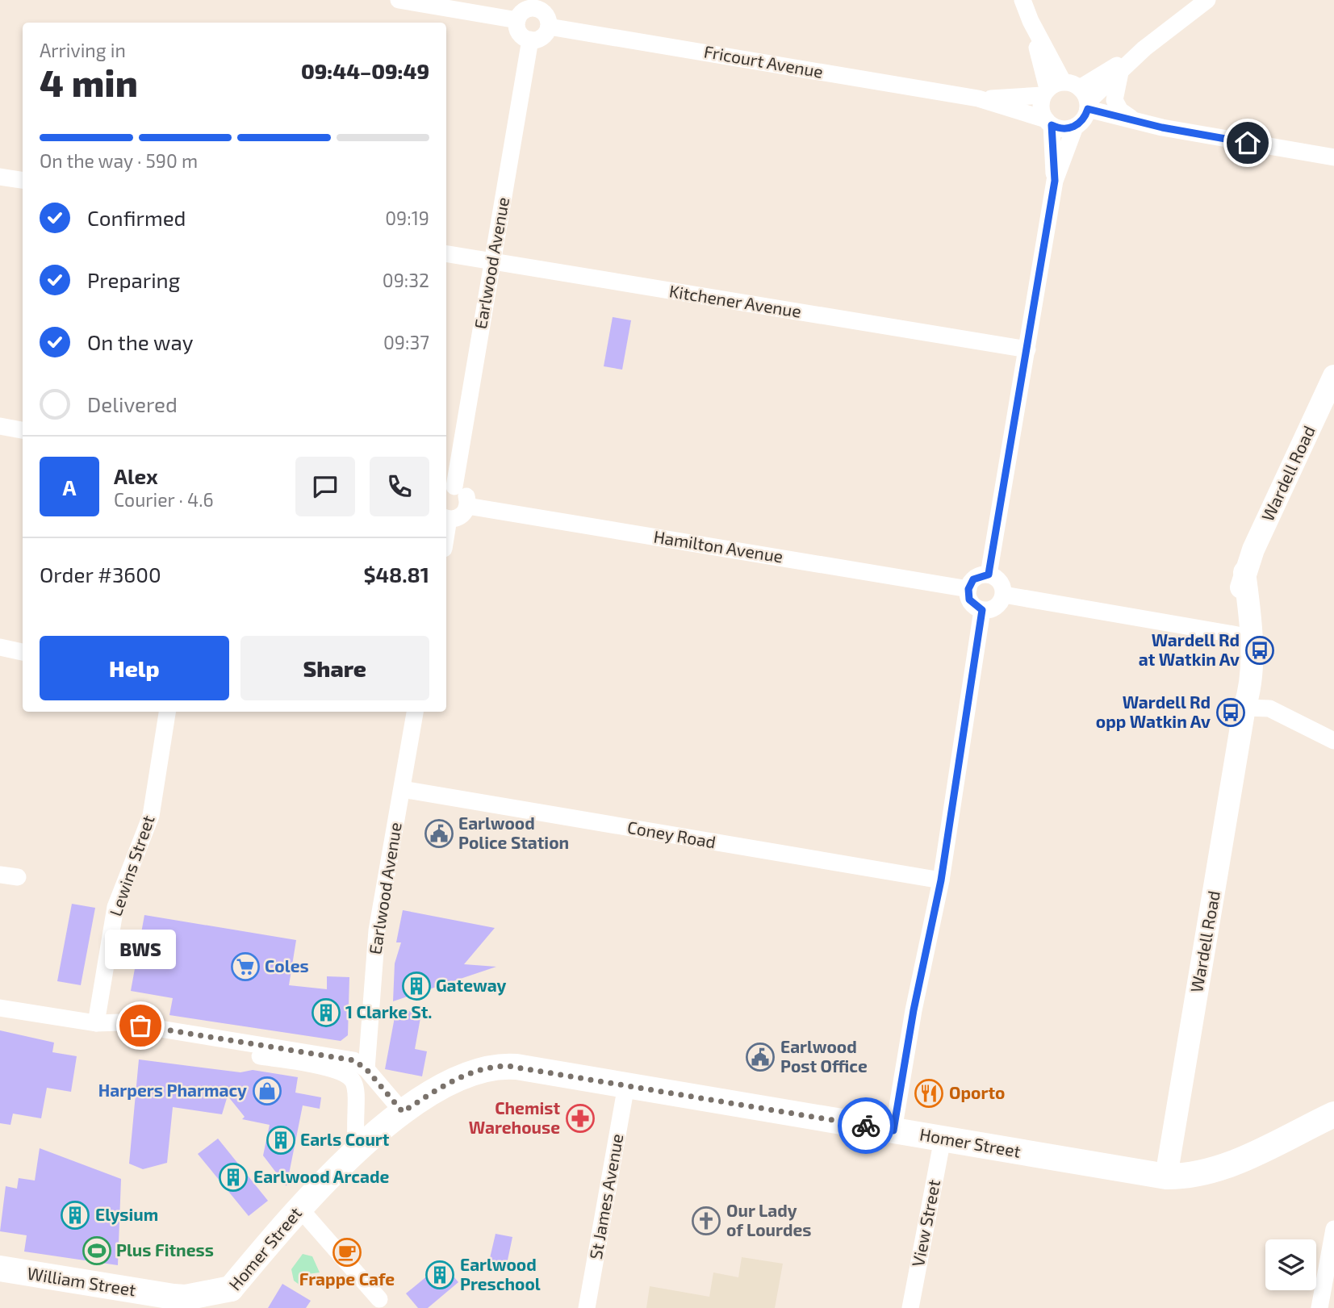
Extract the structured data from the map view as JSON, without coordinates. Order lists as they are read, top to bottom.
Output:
{
  "streets": {
    "main road": ["Homer Street", "William Street"],
    "street": [
      "Fricourt Avenue",
      "Earlwood Avenue",
      "Kitchener Avenue",
      "Wardell Road",
      "Hamilton Avenue",
      "Coney Road",
      "Lewins Street",
      "St James Avenue",
      "View Street"
    ]
  },
  "crossings": [
    ["Fricourt Avenue", "Earlwood Avenue"],
    ["Earlwood Avenue", "Kitchener Avenue"],
    ["Earlwood Avenue", "Coney Road"],
    ["Wardell Road", "Homer Street"],
    ["Homer Street", "St James Avenue"],
    ["Homer Street", "View Street"],
    ["Homer Street", "William Street"]
  ],
  "places": {
    "bus stop": ["Wardell Rd at Watkin Av", "Wardell Rd opp Watkin Av"],
    "public building": ["Earlwood Police Station", "Earlwood Post Office"],
    "supermarket": ["Coles"],
    "building": [
      "Gateway",
      "1 Clarke St.",
      "Earls Court",
      "Earlwood Arcade",
      "Elysium",
      "Earlwood Preschool"
    ],
    "other": ["BWS"],
    "shop": ["Harpers Pharmacy"],
    "restaurant": ["Oporto"],
    "pharmacy": ["Chemist Warehouse"],
    "church": ["Our Lady of Lourdes"],
    "sports": ["Plus Fitness"],
    "cafe": ["Frappe Cafe"]
  },
  "page": {
    "heading": ["4 min", "Arriving in", "09:44–09:49"],
    "panel": [
      "Alex",
      "Courier · 4.6",
      "Order #3600",
      "$48.81"
    ],
    "bar": "On the way · 590 m",
    "list": [
      ["Confirmed", "09:19"],
      ["Preparing", "09:32"],
      ["On the way", "09:37"],
      "Delivered"
    ],
    "round": "A",
    "buttons": ["Help", "Share"],
    "bubble": "BWS"
  }
}
